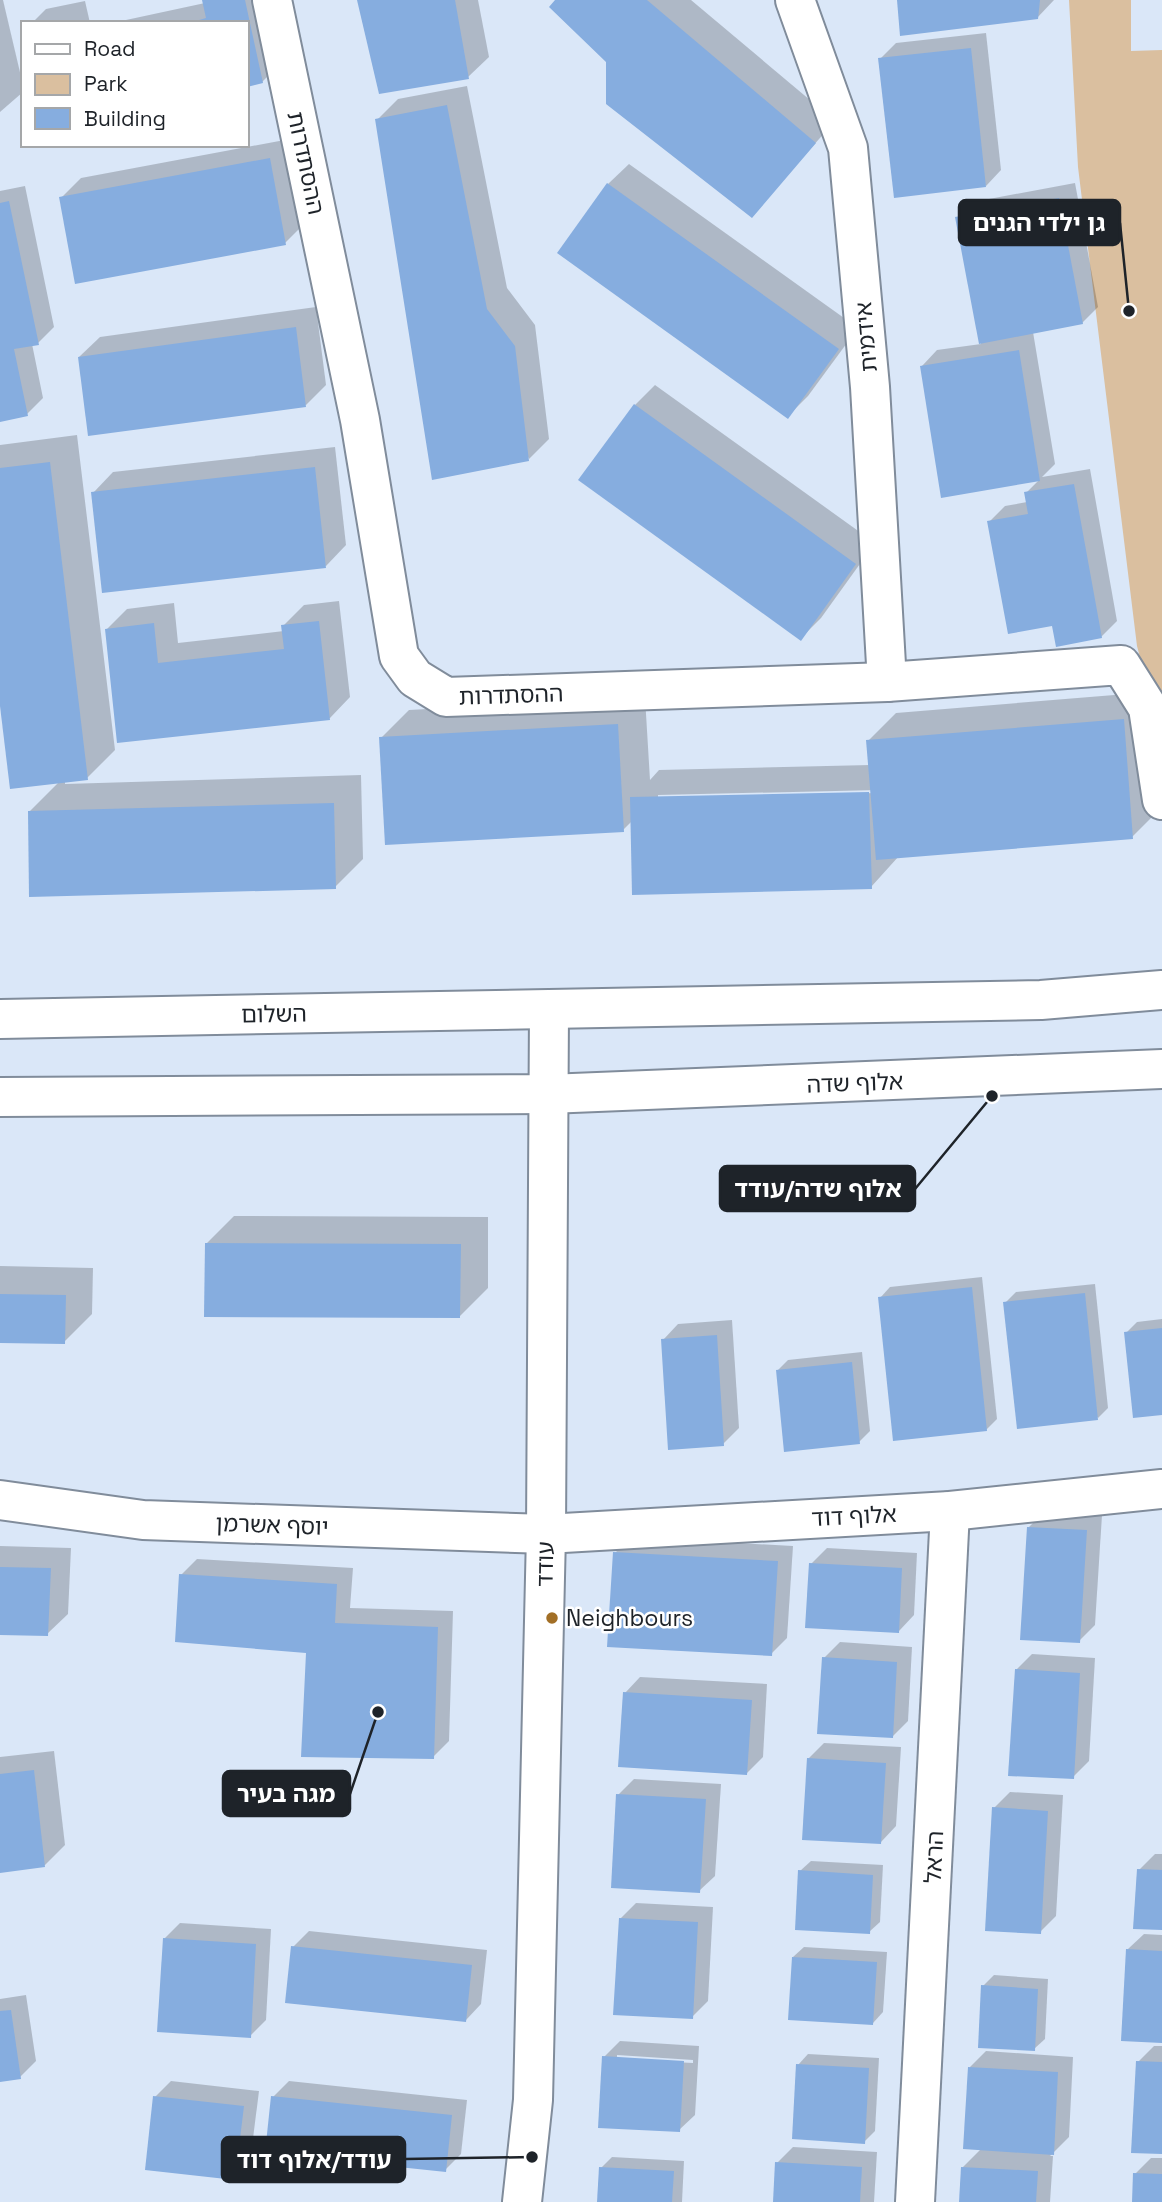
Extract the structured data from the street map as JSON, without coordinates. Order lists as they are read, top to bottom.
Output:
{
  "streets": {
    "street": [
      "ההסתדרות",
      "אידמית",
      "השלום",
      "אלוף שדה",
      "אלוף דוד",
      "יוסף אשרמן",
      "עודד",
      "הראל"
    ]
  },
  "crossings": [
    ["ההסתדרות", "אידמית"],
    ["השלום", "עודד"],
    ["אלוף שדה", "עודד"],
    ["אלוף דוד", "יוסף אשרמן"],
    ["אלוף דוד", "עודד"],
    ["אלוף דוד", "הראל"],
    ["יוסף אשרמן", "עודד"]
  ],
  "places": [
    "גן ילדי הגנים",
    "אלוף שדה/עודד",
    "Neighbours",
    "מגה בעיר",
    "עודד/אלוף דוד"
  ],
  "legend": ["Road", "Park", "Building"]
}
